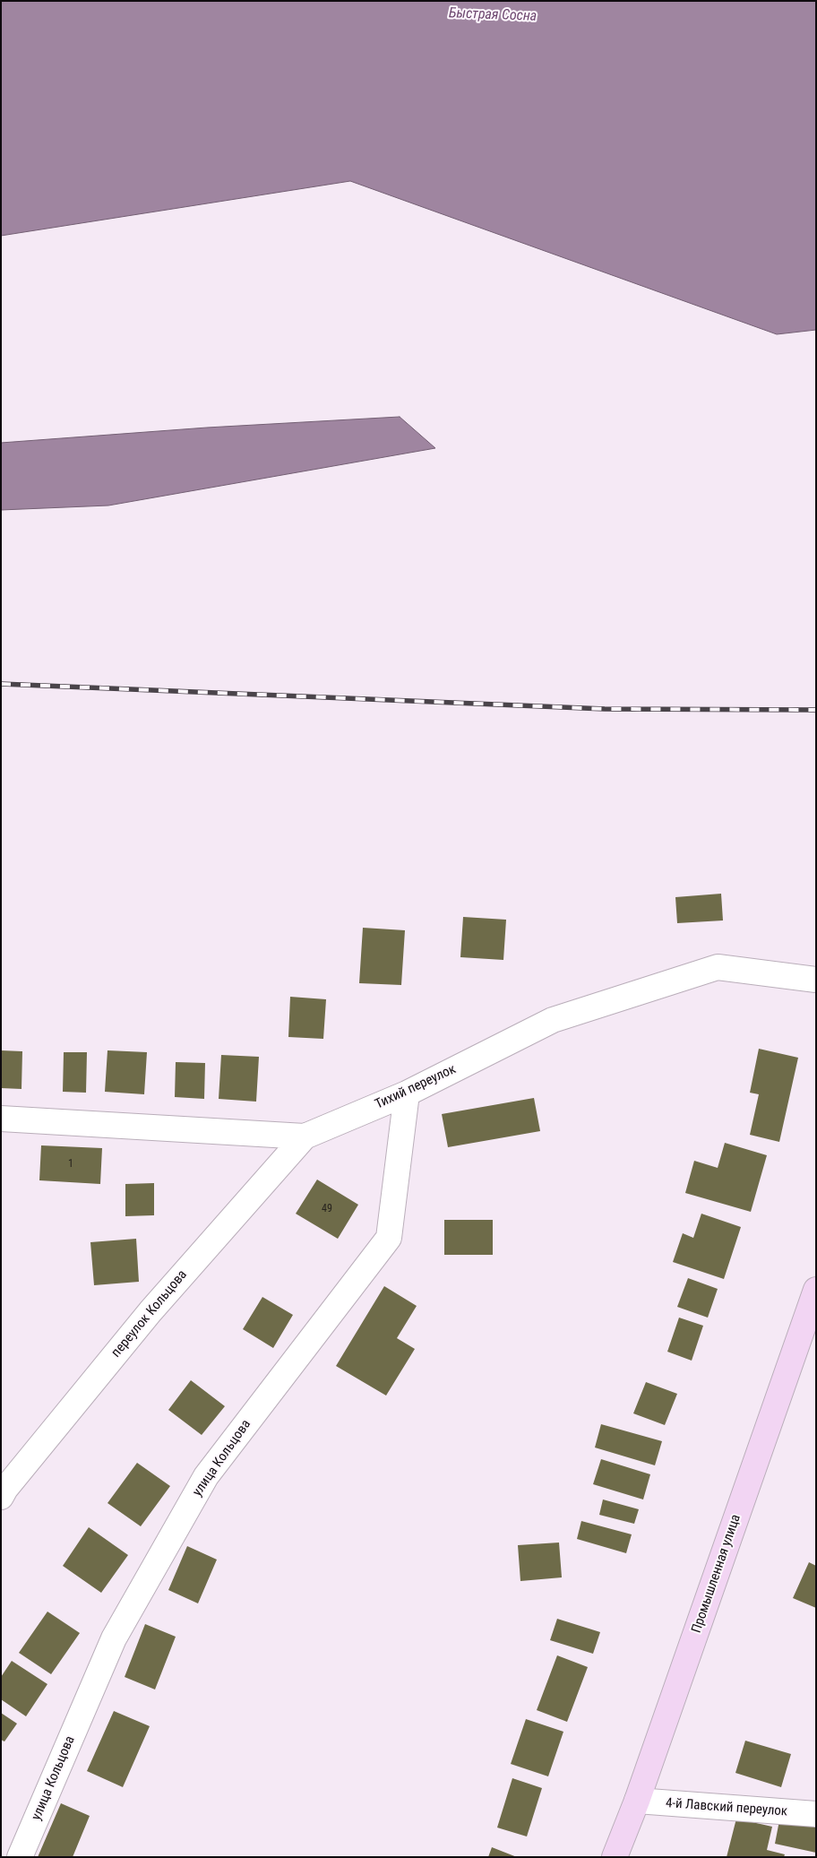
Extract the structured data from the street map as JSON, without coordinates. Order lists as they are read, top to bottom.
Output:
{
  "streets": {
    "street": [
      "Тихий переулок",
      "переулок Кольцова",
      "улица Кольцова",
      "Промышленная улица",
      "4-й Лавский переулок"
    ]
  },
  "crossings": [
    ["Тихий переулок", "переулок Кольцова"],
    ["Тихий переулок", "улица Кольцова"],
    ["Промышленная улица", "4-й Лавский переулок"]
  ],
  "water": ["Быстрая Сосна"],
  "house_numbers": ["1", "49"]
}
